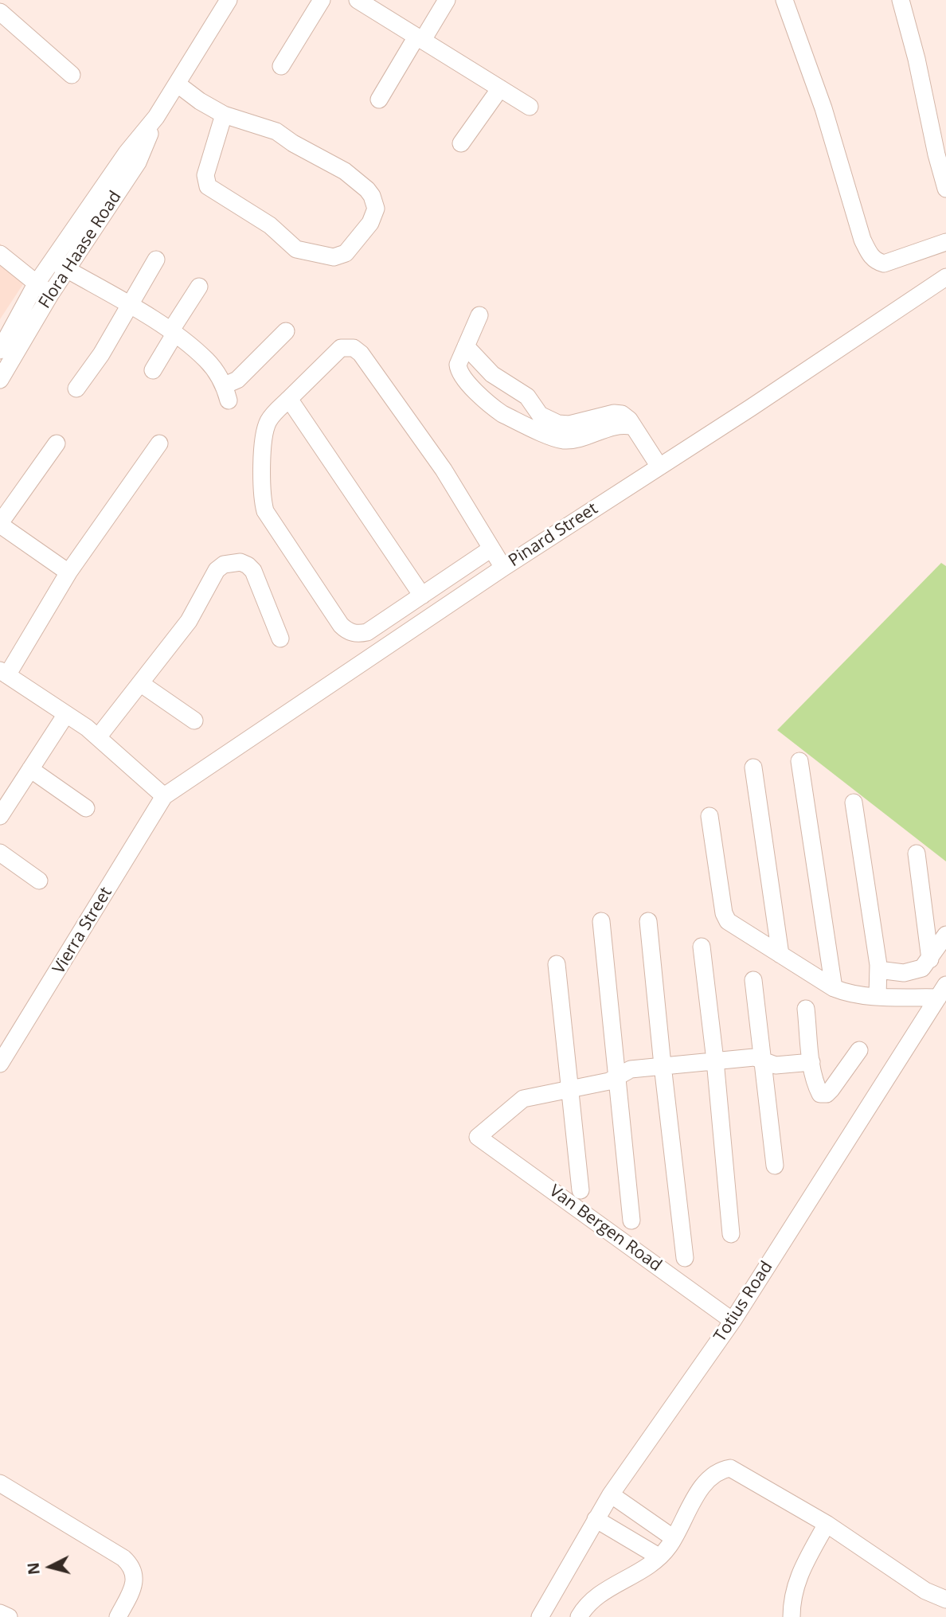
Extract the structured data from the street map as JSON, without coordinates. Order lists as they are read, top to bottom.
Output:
{
  "streets": {
    "street": [
      "Flora Haase Road",
      "Pinard Street",
      "Vierra Street",
      "Van Bergen Road",
      "Totius Road"
    ]
  },
  "crossings": [
    ["Pinard Street", "Vierra Street"],
    ["Van Bergen Road", "Totius Road"]
  ],
  "north": "left"
}
